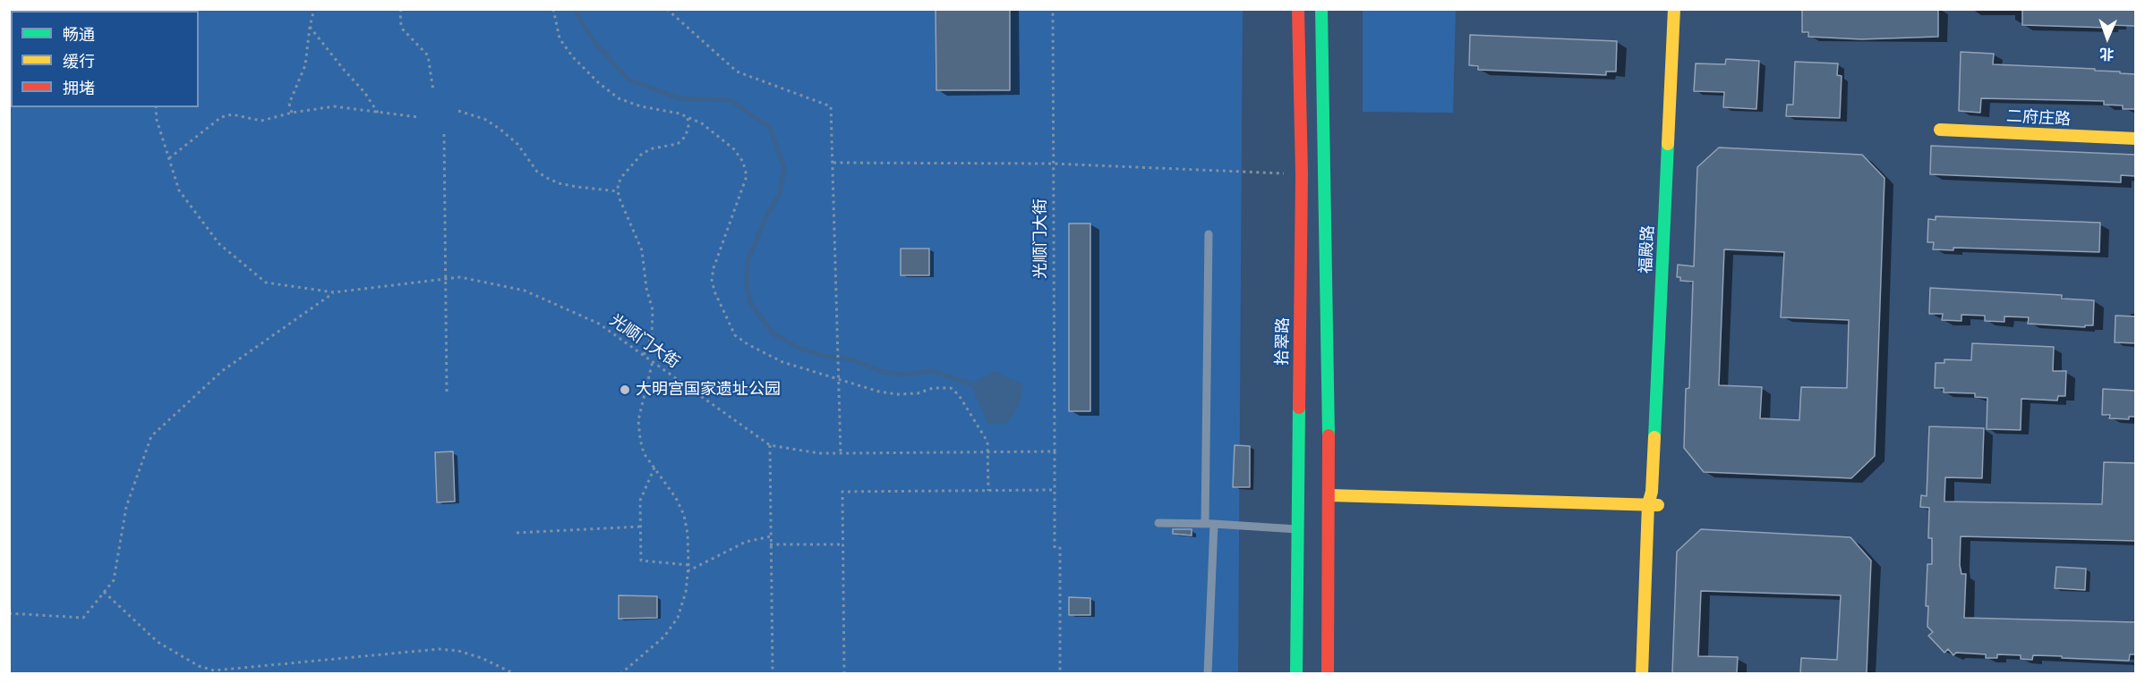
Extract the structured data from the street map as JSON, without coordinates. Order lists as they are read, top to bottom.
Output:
{
  "streets": {
    "street": ["二府庄路", "福殿路", "拾翠路"],
    "path": ["光顺门大街"]
  },
  "places": ["大明宫国家遗址公园"],
  "legend": ["畅通", "缓行", "拥堵"],
  "north": "bottom"
}
